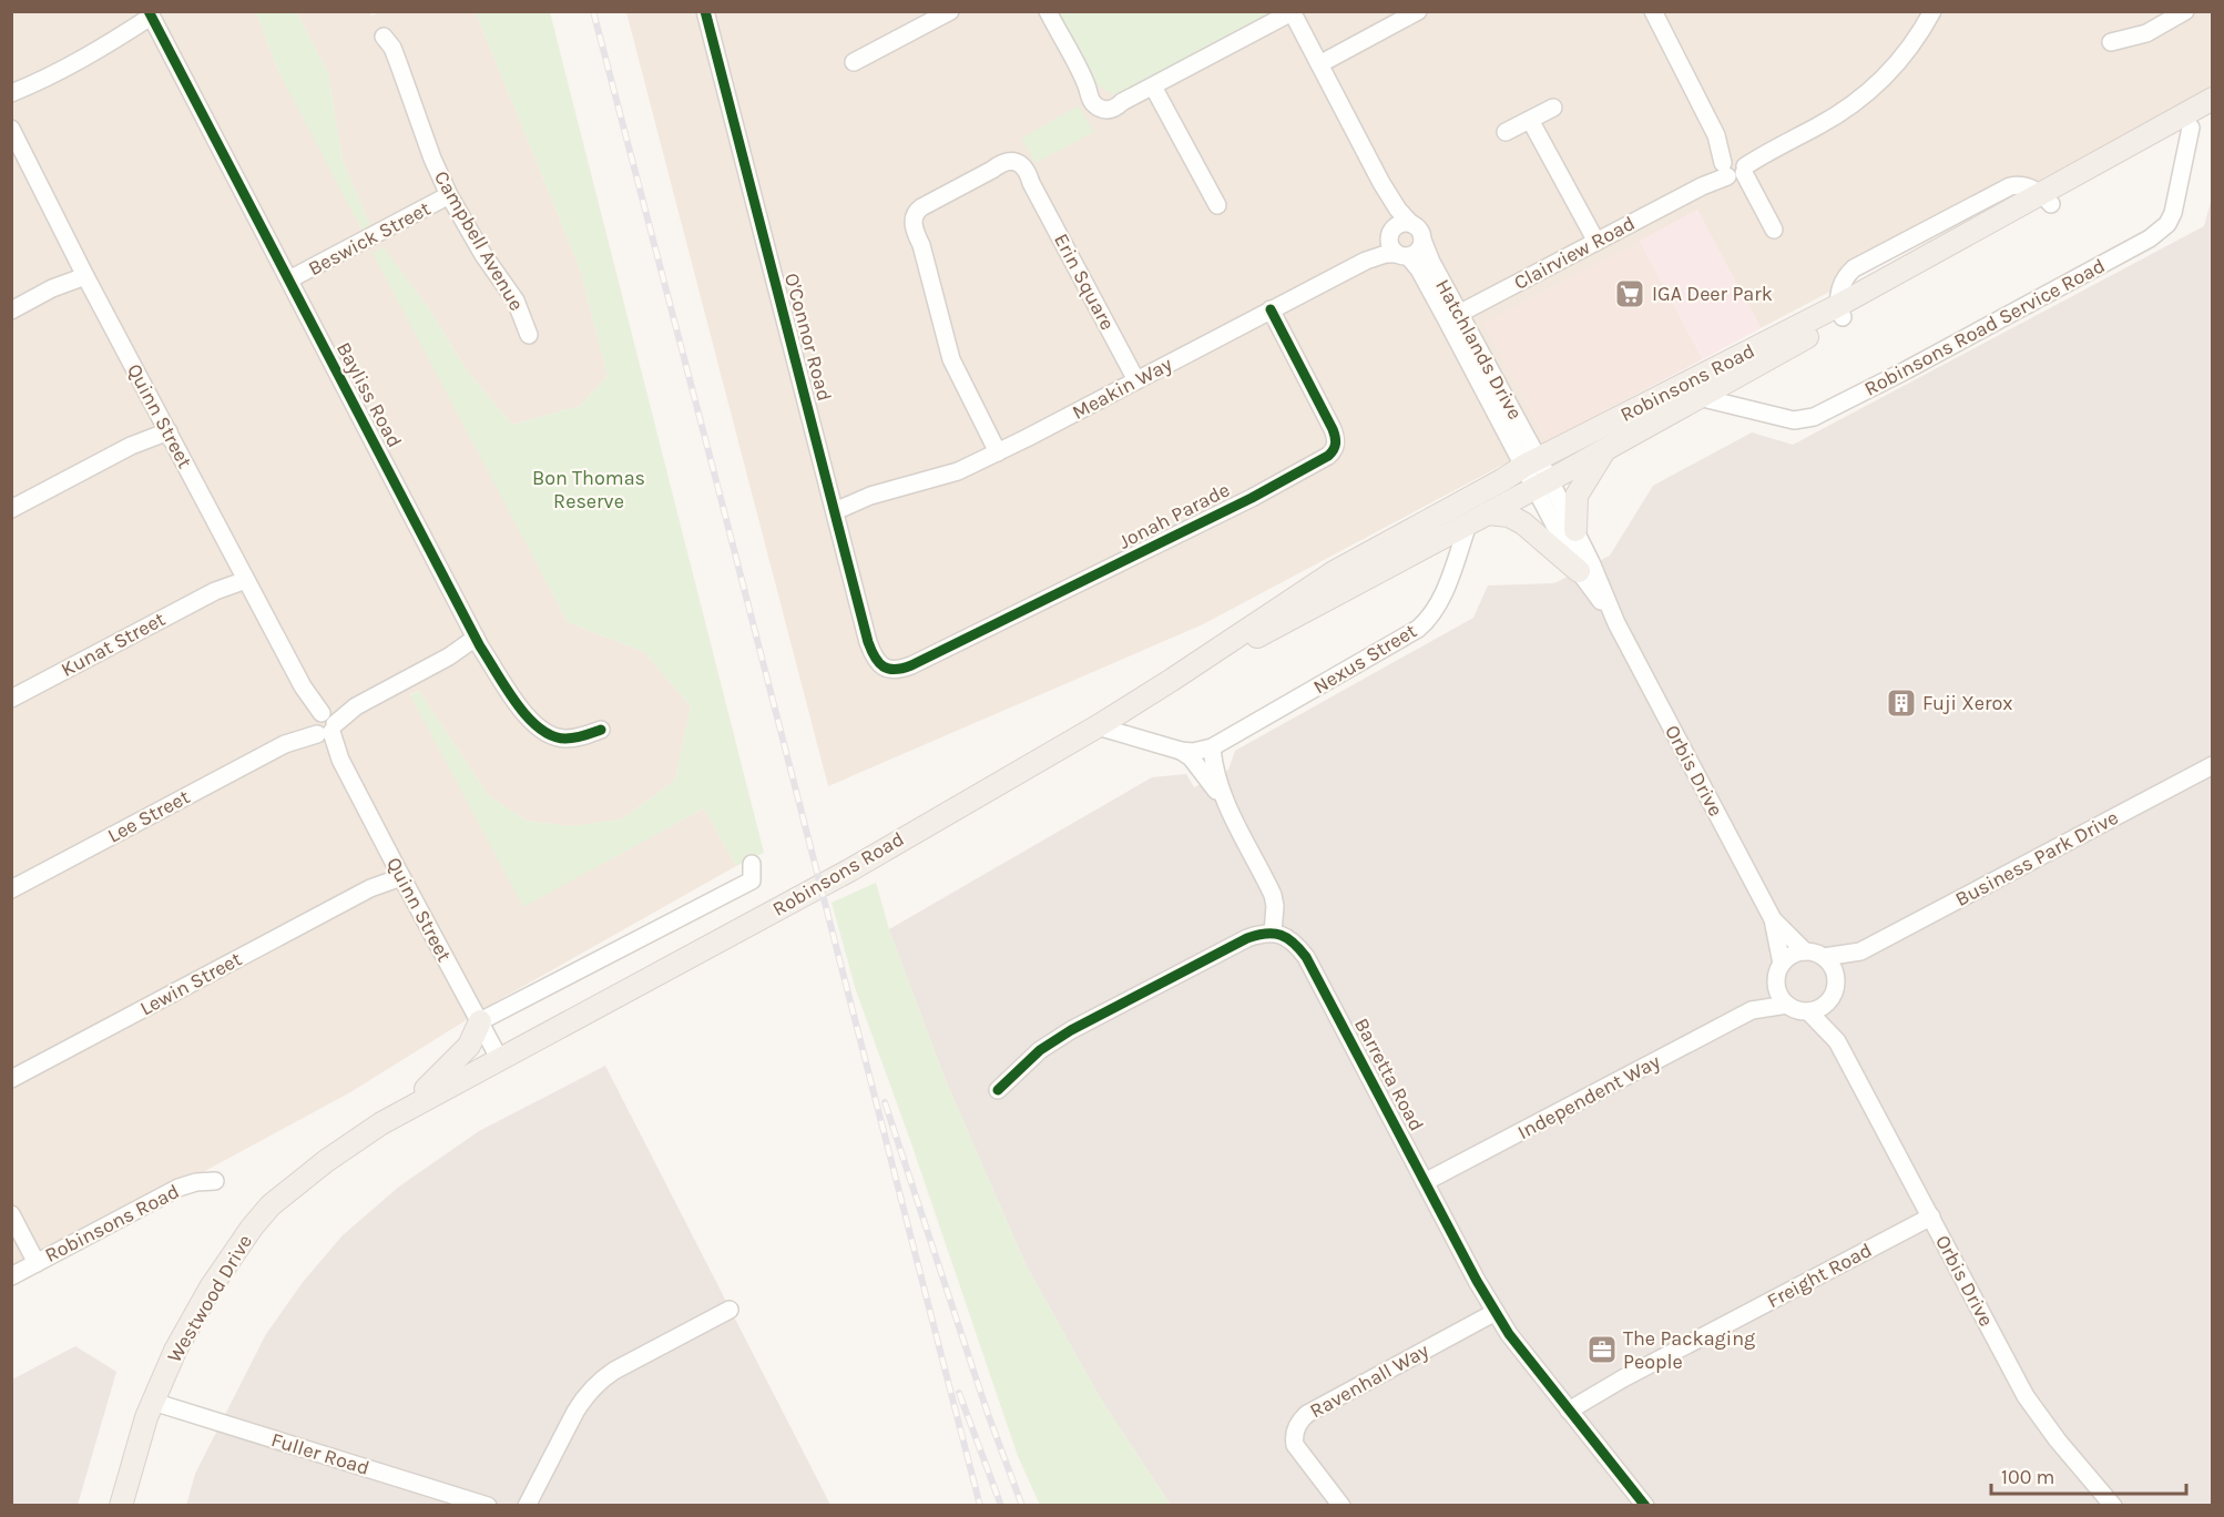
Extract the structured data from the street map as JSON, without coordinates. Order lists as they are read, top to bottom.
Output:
{
  "streets": {
    "main road": ["Robinsons Road", "Westwood Drive"],
    "street": [
      "Beswick Street",
      "Campbell Avenue",
      "Clairview Road",
      "Erin Square",
      "Robinsons Road Service Road",
      "O'Connor Road",
      "Hatchlands Drive",
      "Meakin Way",
      "Bayliss Road",
      "Quinn Street",
      "Jonah Parade",
      "Kunat Street",
      "Nexus Street",
      "Orbis Drive",
      "Lee Street",
      "Business Park Drive",
      "Lewin Street",
      "Barretta Road",
      "Independent Way",
      "Freight Road",
      "Ravenhall Way",
      "Fuller Road"
    ]
  },
  "crossings": [
    ["Beswick Street", "Campbell Avenue"],
    ["Beswick Street", "Bayliss Road"],
    ["Clairview Road", "Hatchlands Drive"],
    ["Erin Square", "Meakin Way"],
    ["Robinsons Road Service Road", "Robinsons Road"],
    ["O'Connor Road", "Meakin Way"],
    ["O'Connor Road", "Jonah Parade"],
    ["Hatchlands Drive", "Robinsons Road"],
    ["Hatchlands Drive", "Meakin Way"],
    ["Hatchlands Drive", "Orbis Drive"],
    ["Robinsons Road", "Quinn Street"],
    ["Robinsons Road", "Nexus Street"],
    ["Robinsons Road", "Orbis Drive"],
    ["Robinsons Road", "Westwood Drive"],
    ["Meakin Way", "Jonah Parade"],
    ["Bayliss Road", "Lee Street"],
    ["Quinn Street", "Kunat Street"],
    ["Quinn Street", "Lee Street"],
    ["Quinn Street", "Lewin Street"],
    ["Quinn Street", "Westwood Drive"],
    ["Orbis Drive", "Business Park Drive"],
    ["Orbis Drive", "Independent Way"],
    ["Orbis Drive", "Freight Road"],
    ["Business Park Drive", "Independent Way"],
    ["Barretta Road", "Independent Way"],
    ["Barretta Road", "Freight Road"],
    ["Barretta Road", "Ravenhall Way"],
    ["Westwood Drive", "Fuller Road"]
  ],
  "parks": ["Bon Thomas Reserve"],
  "places": {
    "supermarket": ["IGA Deer Park"],
    "building": ["Fuji Xerox"],
    "office": ["The Packaging People"]
  },
  "scale_bar": "100 m"
}
